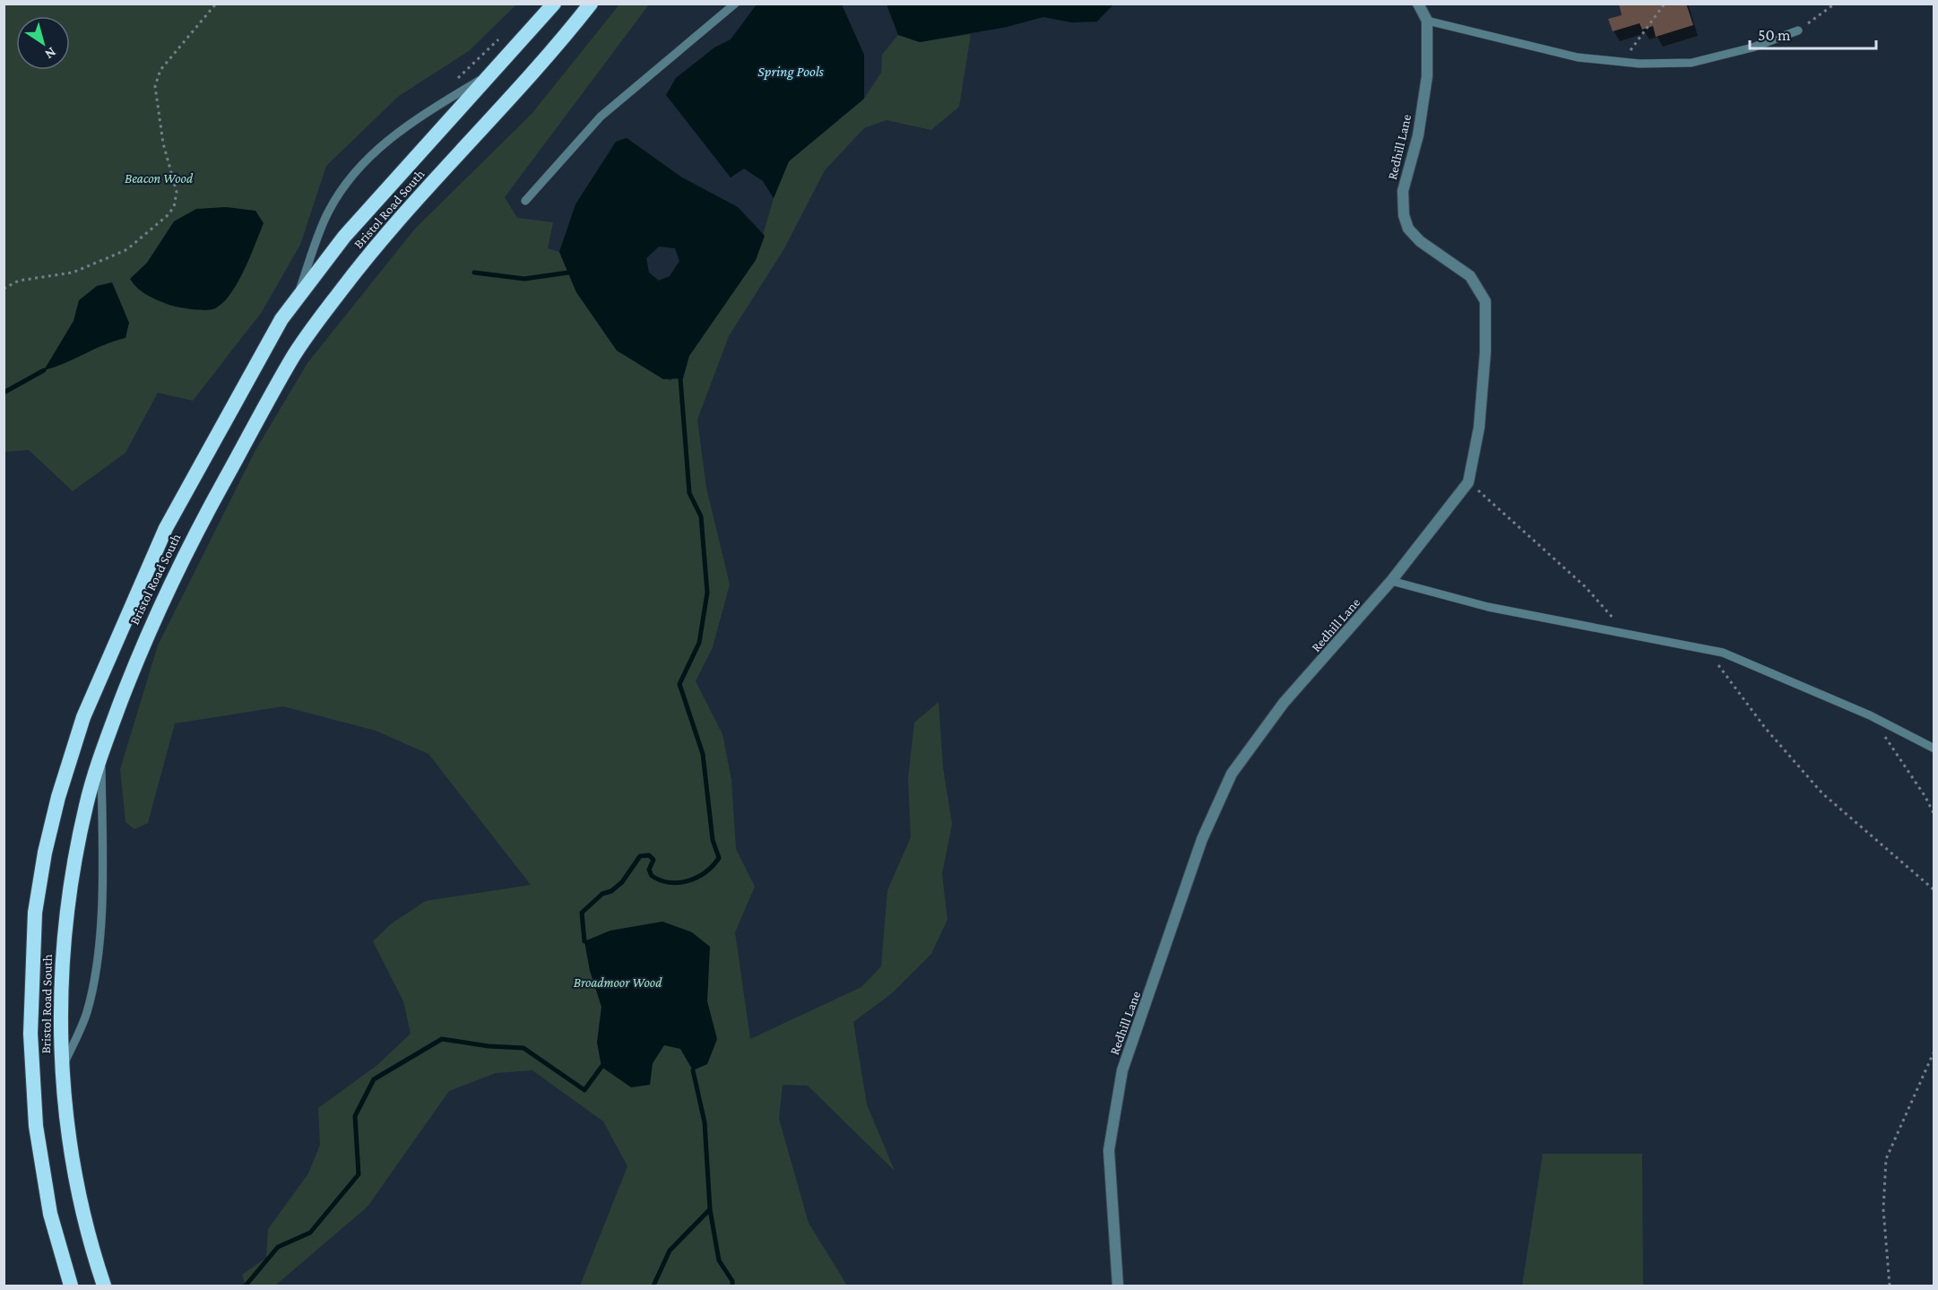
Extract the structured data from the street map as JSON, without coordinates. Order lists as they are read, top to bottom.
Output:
{
  "streets": {
    "highway": ["Bristol Road South"],
    "street": ["Redhill Lane"]
  },
  "water": ["Spring Pools"],
  "parks": ["Beacon Wood", "Broadmoor Wood"],
  "scale_bar": "50 m",
  "north": "bottom right"
}
